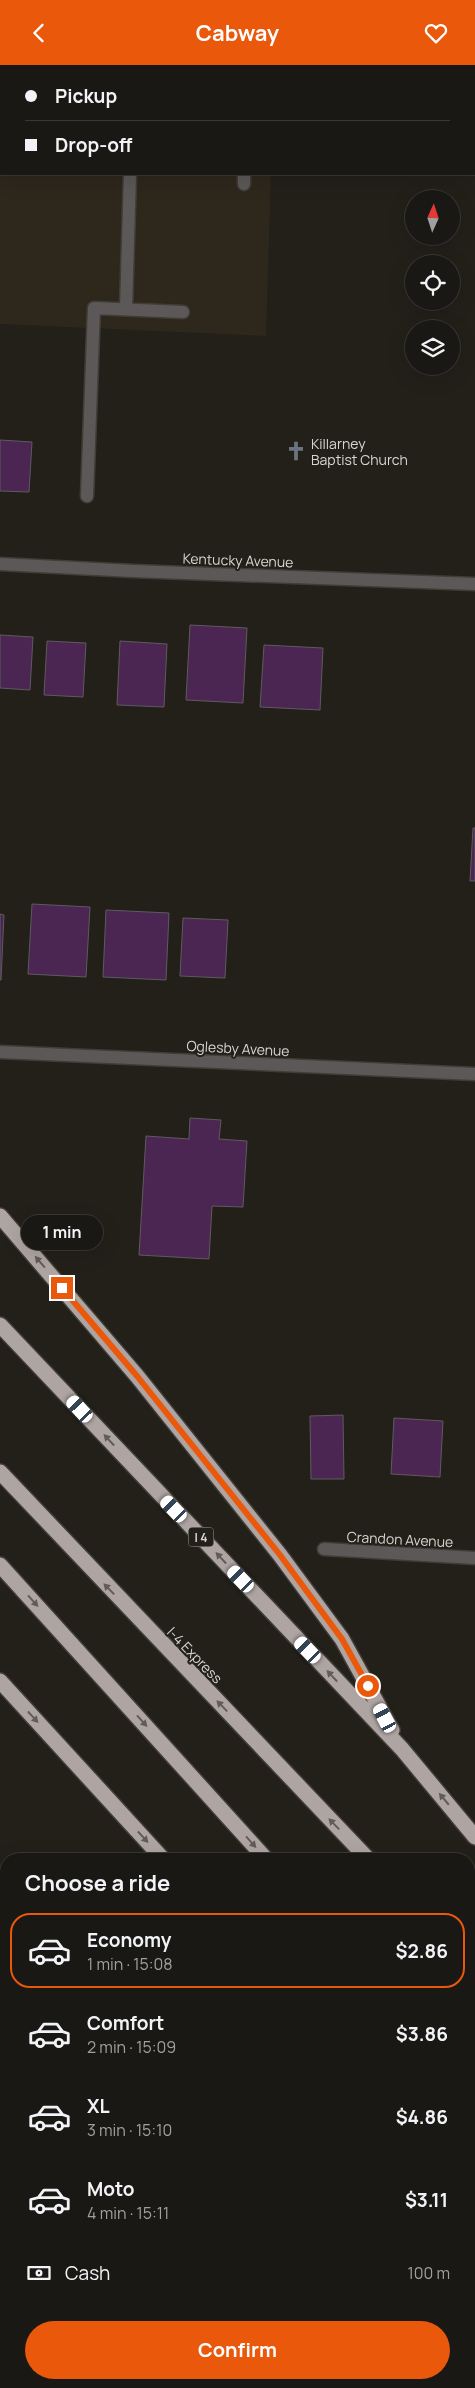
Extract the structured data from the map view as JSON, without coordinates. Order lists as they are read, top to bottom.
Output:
{
  "streets": {
    "highway": ["I 4", "I-4 Express"],
    "street": ["Kentucky Avenue", "Oglesby Avenue", "Crandon Avenue"]
  },
  "places": {
    "church": ["Killarney Baptist Church"]
  },
  "north": "top",
  "page": {
    "header": "Cabway",
    "banner": ["Pickup", "Drop-off"],
    "bubble": "1 min",
    "heading": "Choose a ride",
    "list": [
      {
        "name": "Economy",
        "note": "1 min · 15:08",
        "value": "$2.86"
      },
      {
        "name": "Comfort",
        "note": "2 min · 15:09",
        "value": "$3.86"
      },
      {
        "name": "XL",
        "note": "3 min · 15:10",
        "value": "$4.86"
      },
      {
        "name": "Moto",
        "note": "4 min · 15:11",
        "value": "$3.11"
      }
    ],
    "pay": ["Cash", "100 m"],
    "buttons": "Confirm"
  }
}
